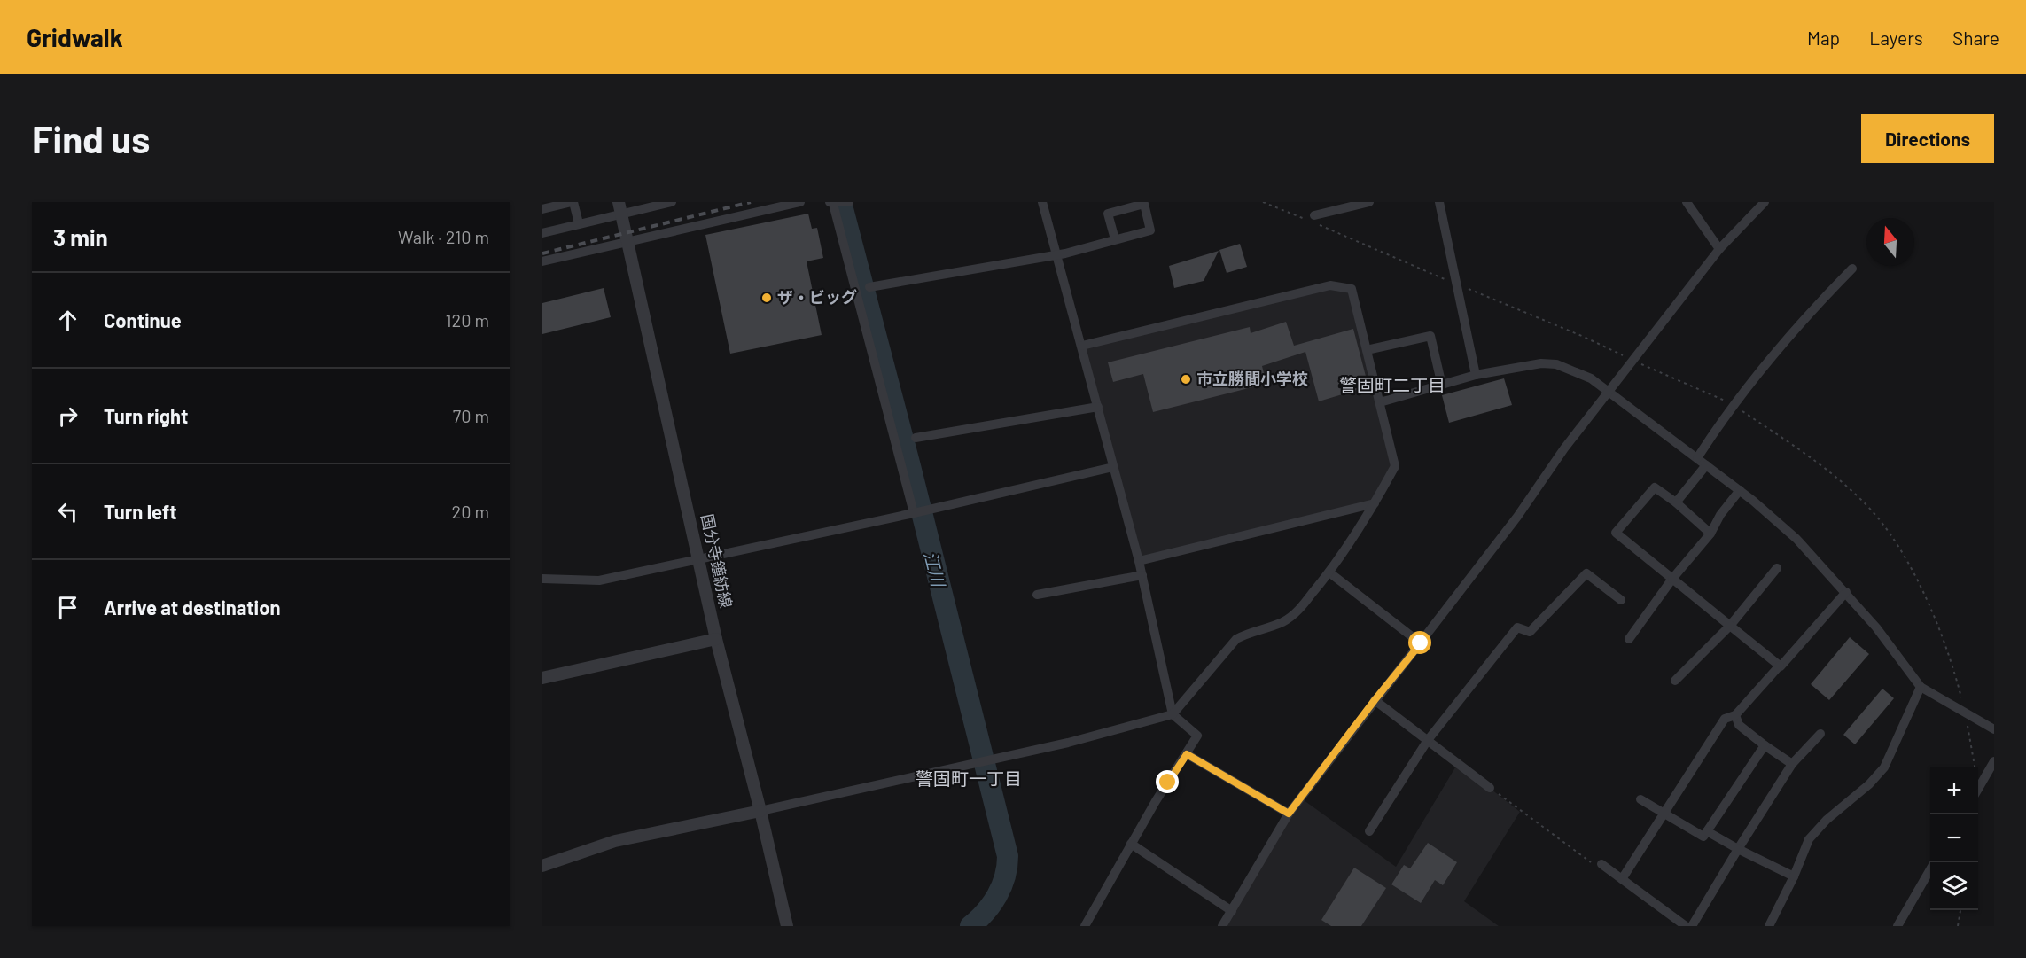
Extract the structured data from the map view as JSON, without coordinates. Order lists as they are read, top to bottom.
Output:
{
  "streets": {
    "street": ["国分寺鐘紡線"]
  },
  "districts": ["警固町二丁目", "警固町一丁目"],
  "water": ["江川"],
  "places": ["ザ・ビッグ", "市立勝間小学校"],
  "north": "top",
  "page": {
    "header": "Gridwalk",
    "nav": ["Map", "Layers", "Share"],
    "buttons": "Directions",
    "title": "Find us",
    "heading": ["3 min", "Walk · 210 m"],
    "list": [
      ["Continue", "120 m"],
      ["Turn right", "70 m"],
      ["Turn left", "20 m"],
      "Arrive at destination"
    ],
    "map_buttons": ["+", "−"]
  }
}
